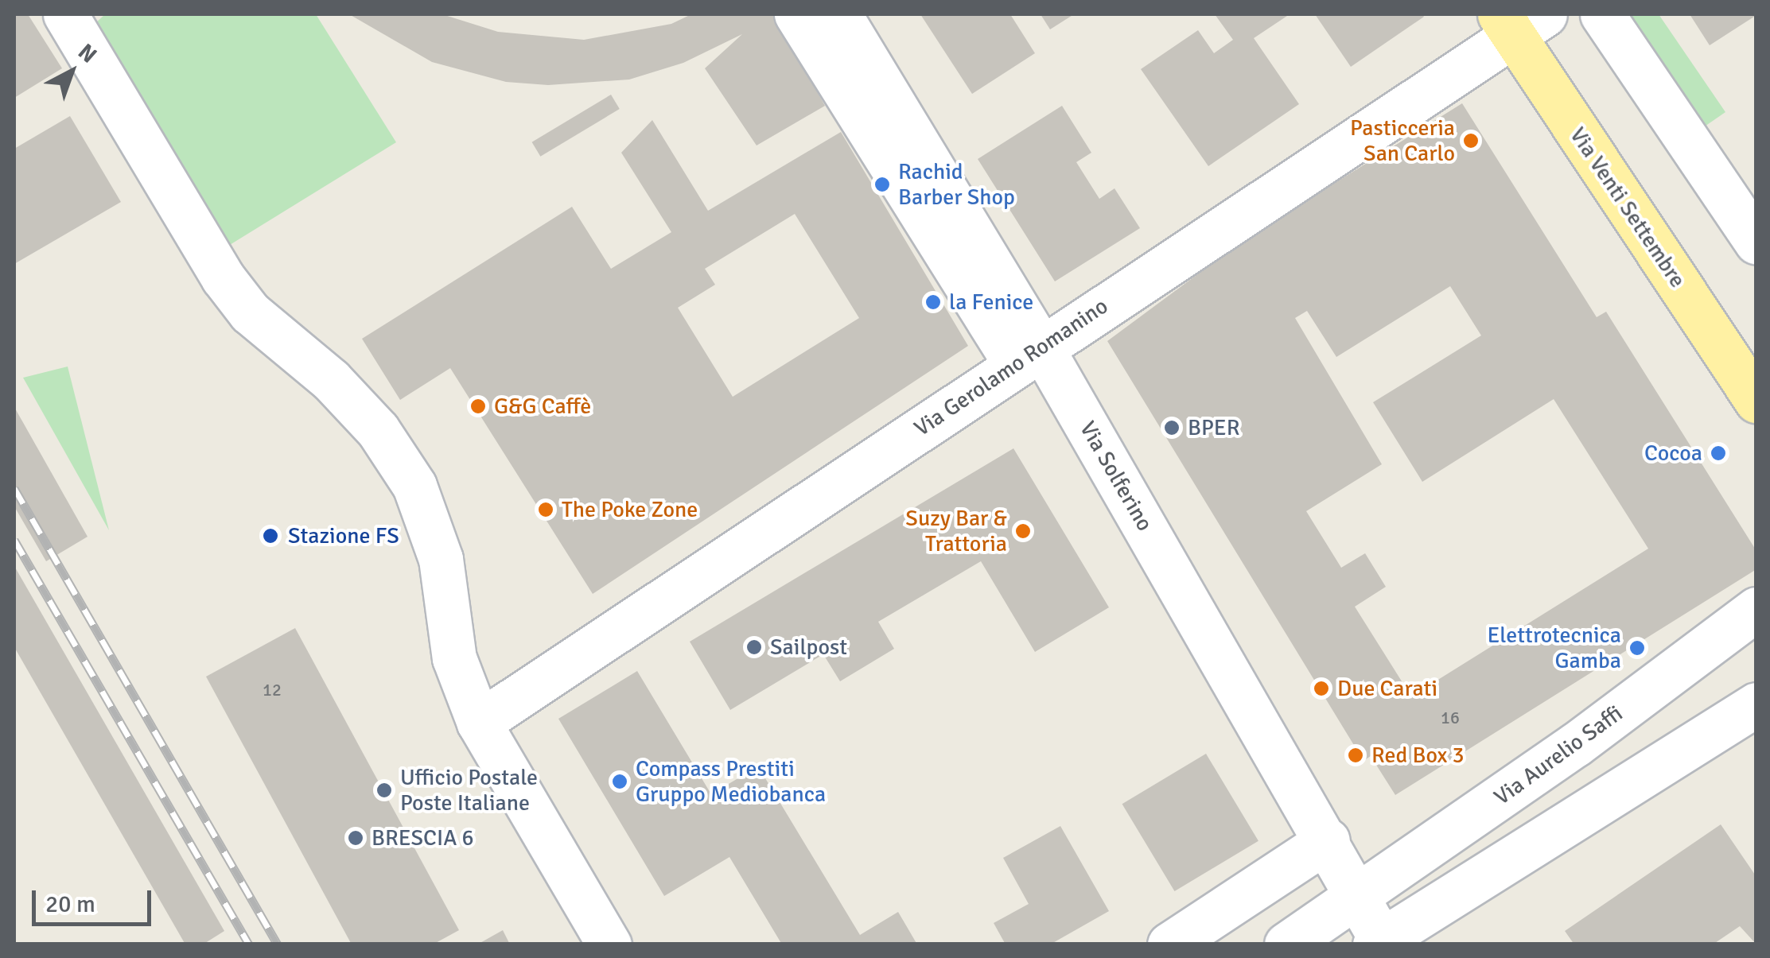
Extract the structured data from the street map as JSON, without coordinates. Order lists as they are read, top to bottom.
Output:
{
  "streets": {
    "main road": ["Via Venti Settembre"],
    "street": ["Via Gerolamo Romanino", "Via Solferino", "Via Aurelio Saffi"]
  },
  "crossings": [
    ["Via Venti Settembre", "Via Gerolamo Romanino"],
    ["Via Gerolamo Romanino", "Via Solferino"],
    ["Via Solferino", "Via Aurelio Saffi"]
  ],
  "places": [
    "Pasticceria San Carlo",
    "Rachid Barber Shop",
    "la Fenice",
    "G&G Caffè",
    "BPER",
    "Cocoa",
    "The Poke Zone",
    "Suzy Bar & Trattoria",
    "Stazione FS",
    "Sailpost",
    "Elettrotecnica Gamba",
    "Due Carati",
    "Red Box 3",
    "Compass Prestiti Gruppo Mediobanca",
    "Ufficio Postale Poste Italiane",
    "BRESCIA 6"
  ],
  "house_numbers": ["12", "16"],
  "scale_bar": "20 m",
  "north": "top right"
}
